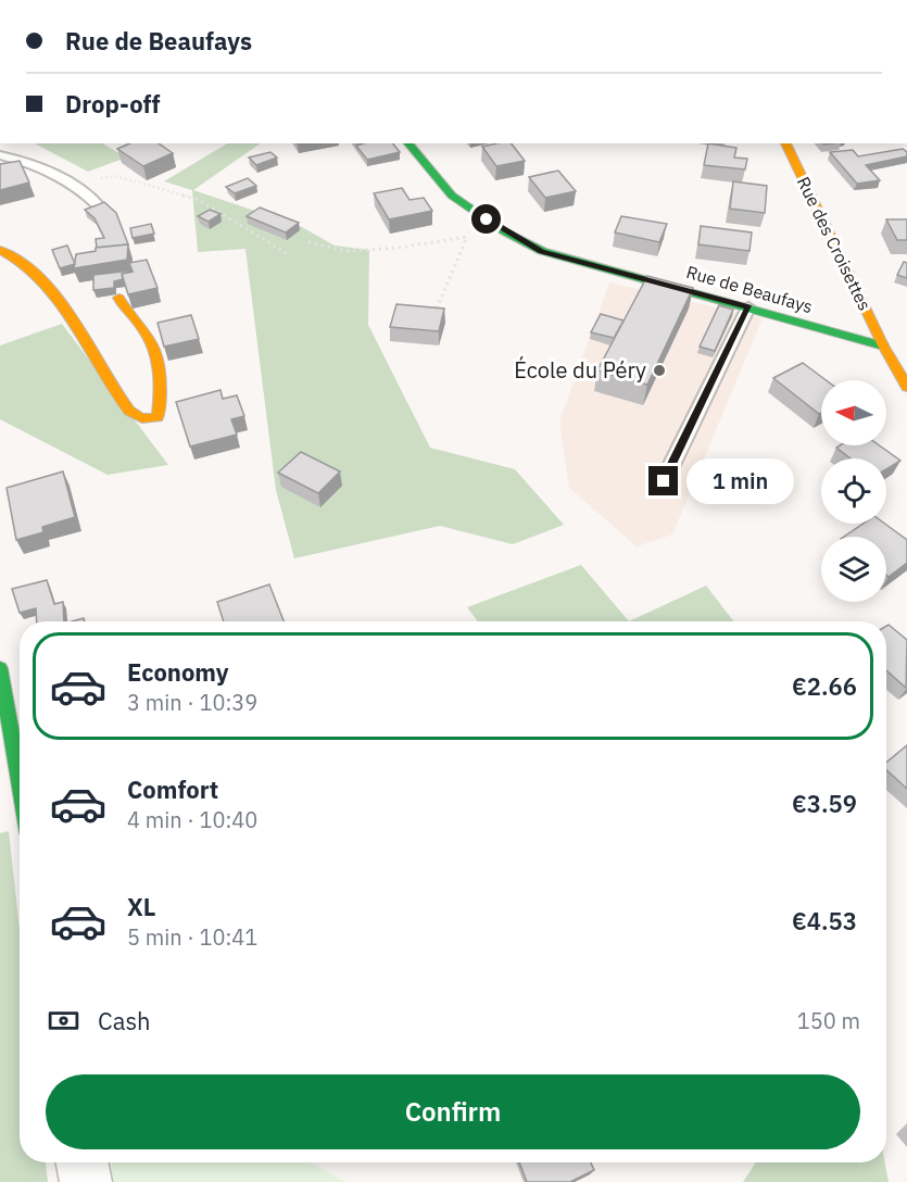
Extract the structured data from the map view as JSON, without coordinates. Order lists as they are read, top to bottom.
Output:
{
  "streets": {
    "street": ["Rue des Croisettes", "Rue de Beaufays"]
  },
  "crossings": [
    ["Rue des Croisettes", "Rue de Beaufays"]
  ],
  "places": ["École du Péry"],
  "north": "left",
  "page": {
    "banner": ["Rue de Beaufays", "Drop-off"],
    "bubble": "1 min",
    "list": [
      {
        "name": "Economy",
        "note": "3 min · 10:39",
        "value": "€2.66"
      },
      {
        "name": "Comfort",
        "note": "4 min · 10:40",
        "value": "€3.59"
      },
      {
        "name": "XL",
        "note": "5 min · 10:41",
        "value": "€4.53"
      }
    ],
    "pay": ["Cash", "150 m"],
    "buttons": "Confirm"
  }
}
